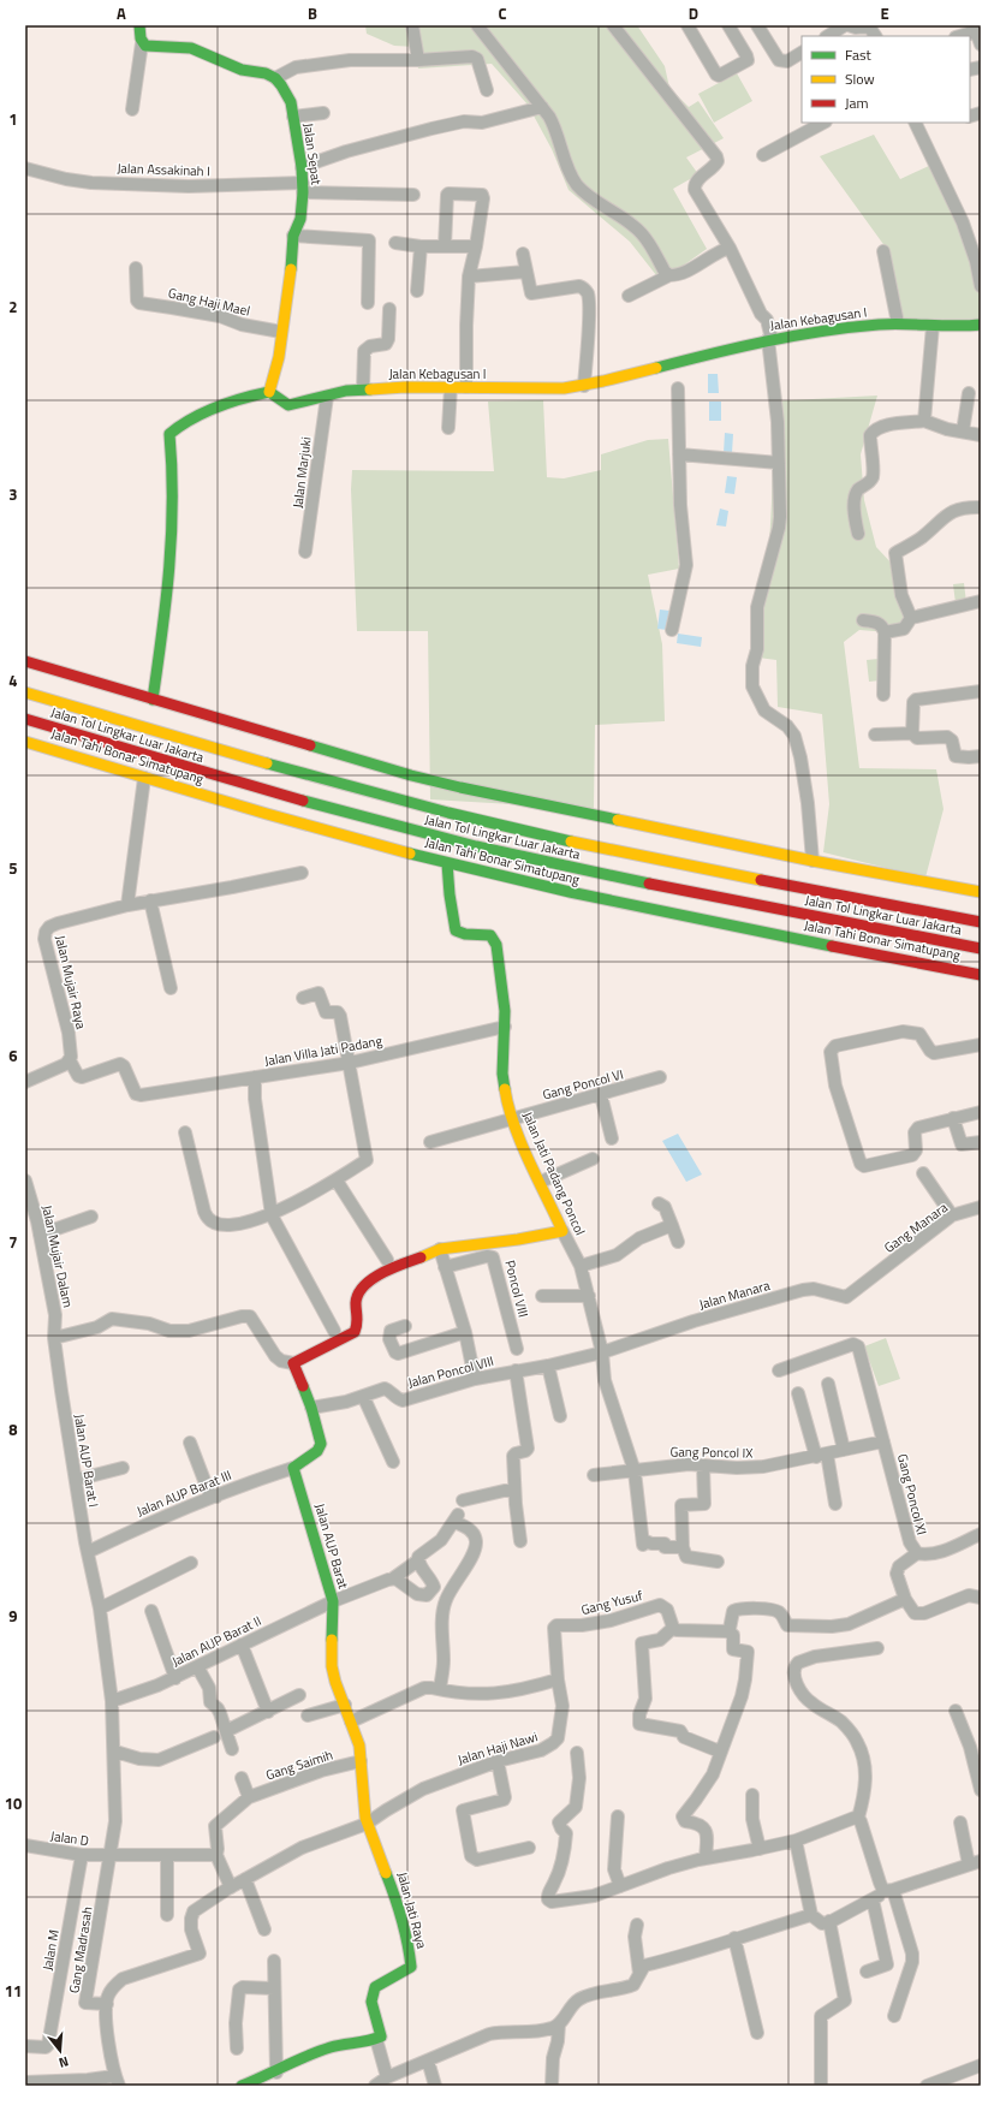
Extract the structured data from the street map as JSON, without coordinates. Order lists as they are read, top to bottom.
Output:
{
  "streets": {
    "main road": [
      "Jalan Sepat",
      "Jalan Kebagusan I",
      "Jalan Tol Lingkar Luar Jakarta",
      "Jalan Tahi Bonar Simatupang",
      "Jalan Jati Padang Poncol",
      "Jalan AUP Barat",
      "Jalan Jati Raya"
    ],
    "street": [
      "Jalan Assakinah I",
      "Gang Haji Mael",
      "Jalan Marjuki",
      "Jalan Mujair Raya",
      "Jalan Villa Jati Padang",
      "Gang Poncol VI",
      "Gang Manara",
      "Jalan Mujair Dalam",
      "Poncol VIII",
      "Jalan Manara",
      "Jalan Poncol VIII",
      "Gang Poncol IX",
      "Jalan AUP Barat I",
      "Jalan AUP Barat III",
      "Gang Poncol XI",
      "Gang Yusuf",
      "Jalan AUP Barat II",
      "Jalan Haji Nawi",
      "Gang Saimih",
      "Jalan D",
      "Jalan M",
      "Gang Madrasah"
    ]
  },
  "crossings": [
    ["Jalan Sepat", "Jalan Assakinah I"],
    ["Jalan Sepat", "Gang Haji Mael"],
    ["Jalan Sepat", "Jalan Kebagusan I"],
    ["Jalan Kebagusan I", "Jalan Marjuki"],
    ["Jalan Tahi Bonar Simatupang", "Jalan Jati Padang Poncol"],
    ["Jalan Villa Jati Padang", "Jalan Jati Padang Poncol"],
    ["Gang Poncol VI", "Jalan Jati Padang Poncol"],
    ["Jalan Jati Padang Poncol", "Jalan Manara"],
    ["Jalan Jati Padang Poncol", "Jalan Poncol VIII"],
    ["Jalan Jati Padang Poncol", "Gang Poncol IX"],
    ["Gang Manara", "Jalan Manara"],
    ["Jalan Mujair Dalam", "Jalan AUP Barat I"],
    ["Jalan Manara", "Jalan Poncol VIII"],
    ["Gang Poncol IX", "Gang Poncol XI"],
    ["Jalan AUP Barat I", "Jalan AUP Barat III"],
    ["Jalan AUP Barat I", "Jalan AUP Barat II"],
    ["Jalan AUP Barat I", "Jalan D"],
    ["Jalan AUP Barat I", "Gang Madrasah"],
    ["Jalan AUP Barat III", "Jalan AUP Barat"],
    ["Jalan AUP Barat", "Jalan AUP Barat II"],
    ["Jalan AUP Barat", "Jalan Haji Nawi"],
    ["Jalan AUP Barat", "Gang Saimih"],
    ["Jalan AUP Barat", "Jalan Jati Raya"],
    ["Gang Yusuf", "Jalan Haji Nawi"],
    ["Jalan Haji Nawi", "Jalan Jati Raya"],
    ["Jalan D", "Jalan M"],
    ["Jalan D", "Gang Madrasah"]
  ],
  "legend": ["Fast", "Slow", "Jam"],
  "north": "bottom",
  "grid": {
    "columns": [
      "A",
      "B",
      "C",
      "D",
      "E"
    ],
    "rows": [
      "1",
      "2",
      "3",
      "4",
      "5",
      "6",
      "7",
      "8",
      "9",
      "10",
      "11"
    ]
  }
}
